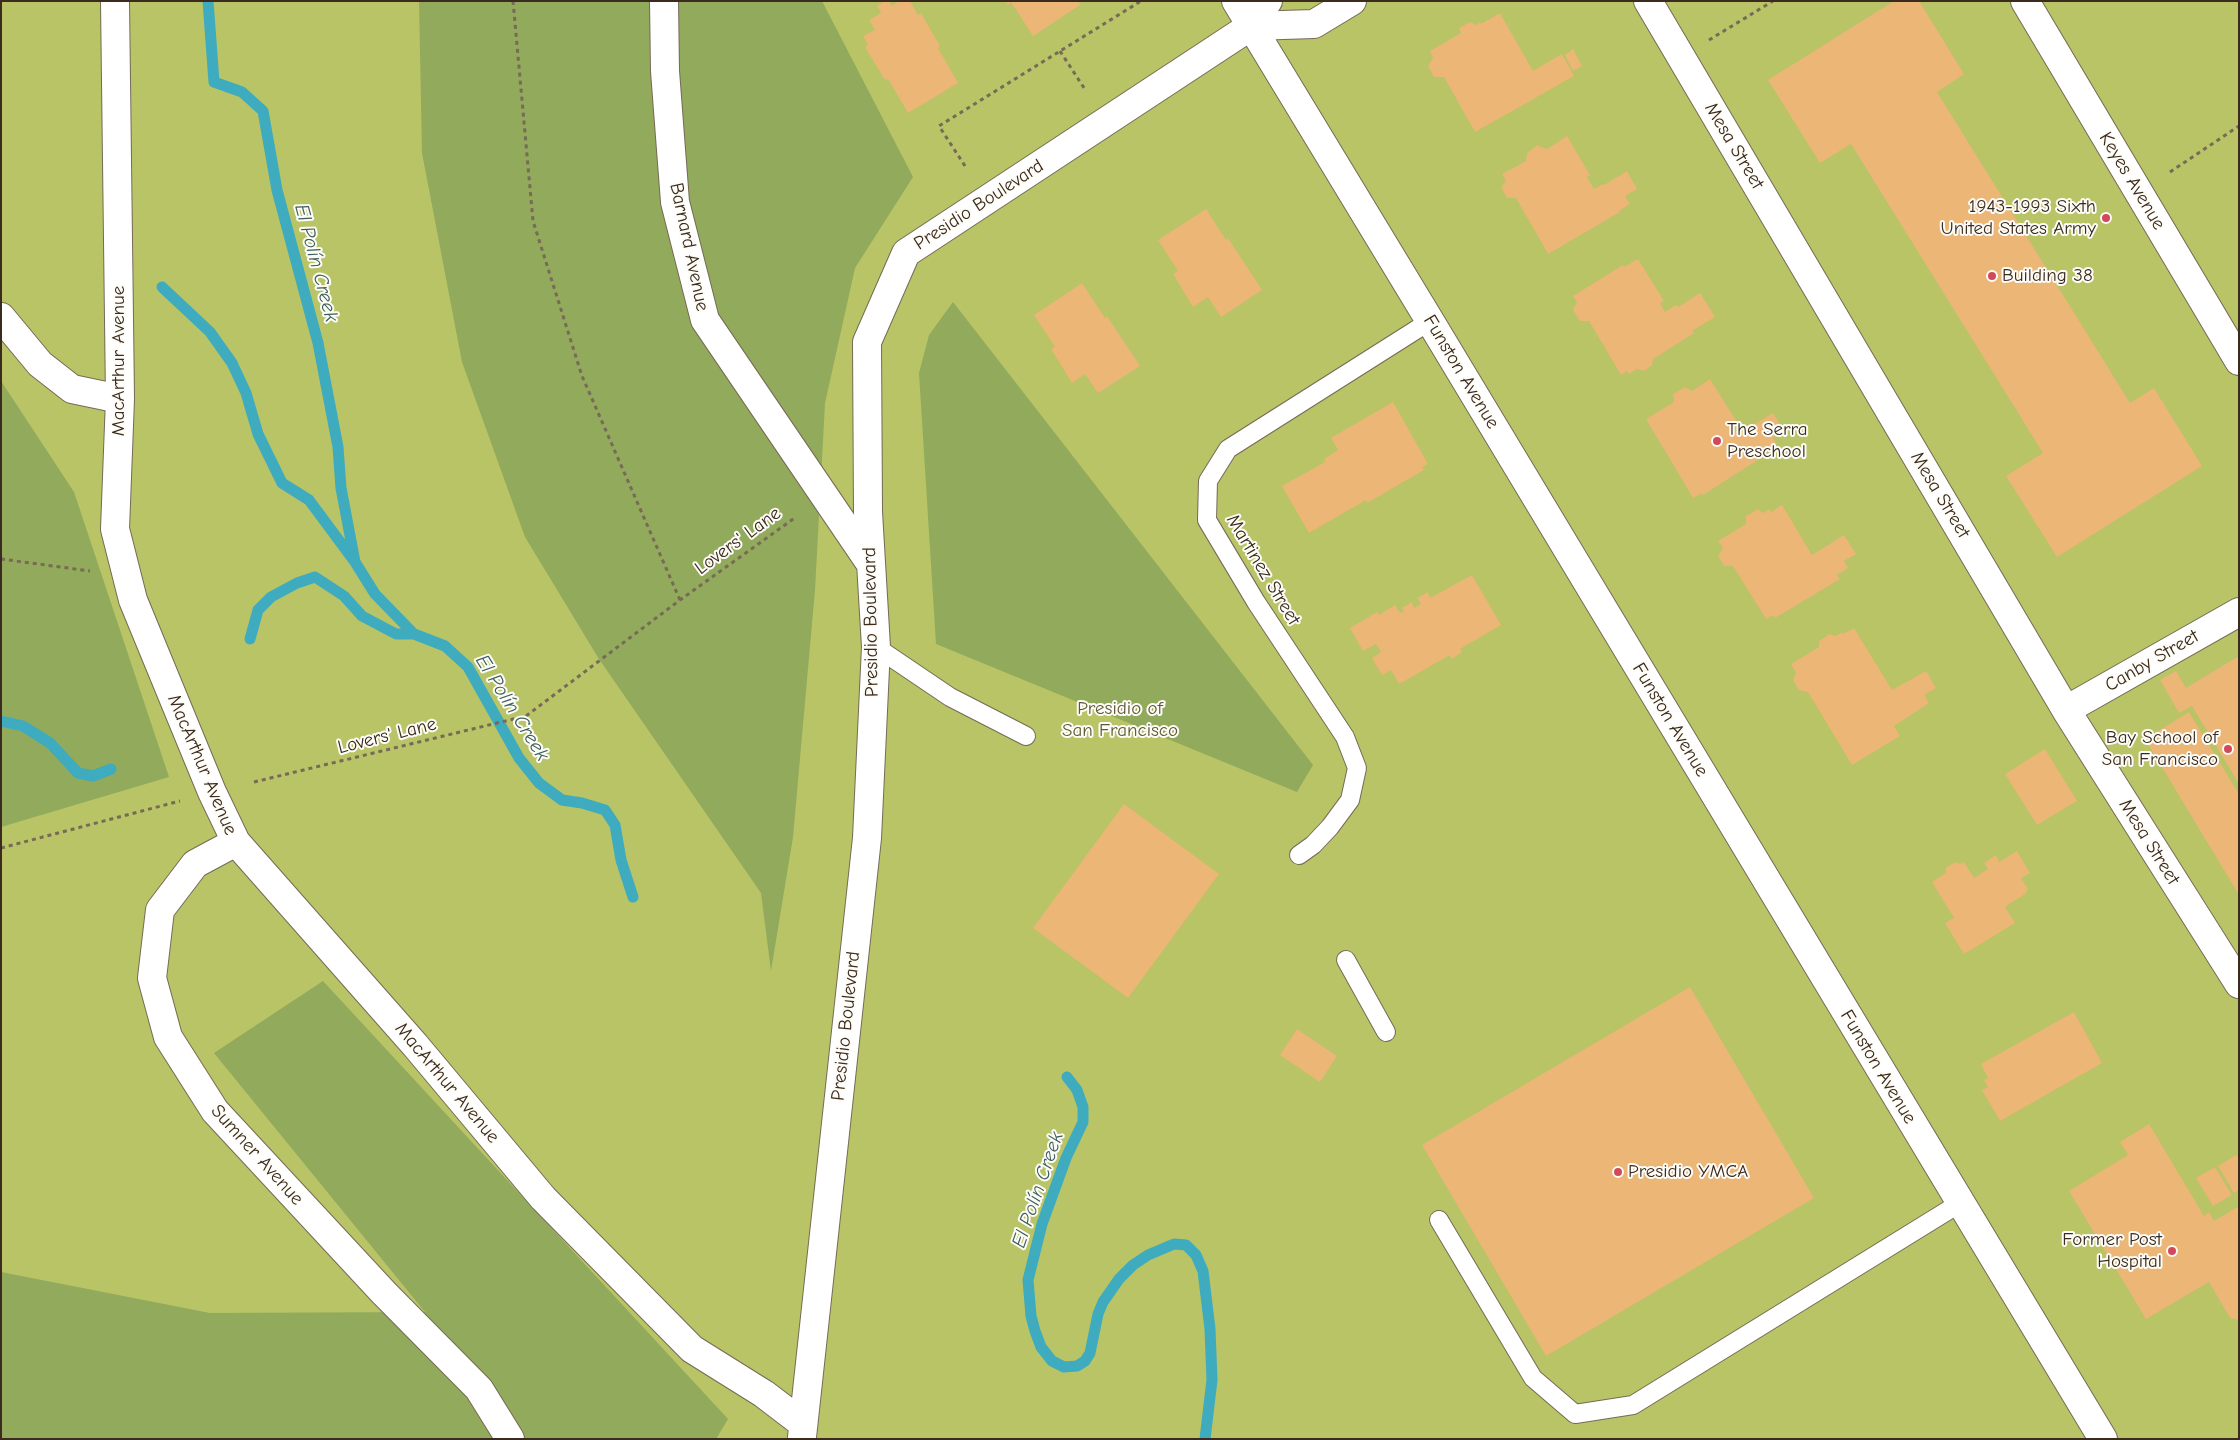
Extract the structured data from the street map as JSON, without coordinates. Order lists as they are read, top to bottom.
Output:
{
  "streets": {
    "street": [
      "Mesa Street",
      "Keyes Avenue",
      "Presidio Boulevard",
      "Barnard Avenue",
      "MacArthur Avenue",
      "Funston Avenue",
      "Canby Street",
      "Sumner Avenue"
    ],
    "lane": ["Martinez Street"],
    "path": ["Lovers' Lane"]
  },
  "crossings": [
    ["Mesa Street", "Canby Street"],
    ["Presidio Boulevard", "Barnard Avenue"],
    ["Presidio Boulevard", "MacArthur Avenue"],
    ["Presidio Boulevard", "Funston Avenue"],
    ["MacArthur Avenue", "Sumner Avenue"],
    ["Funston Avenue", "Martinez Street"]
  ],
  "water": ["El Polín Creek"],
  "parks": ["Presidio of San Francisco"],
  "places": [
    "1943-1993 Sixth United States Army",
    "Building 38",
    "The Serra Preschool",
    "Bay School of San Francisco",
    "Presidio YMCA",
    "Former Post Hospital"
  ]
}
